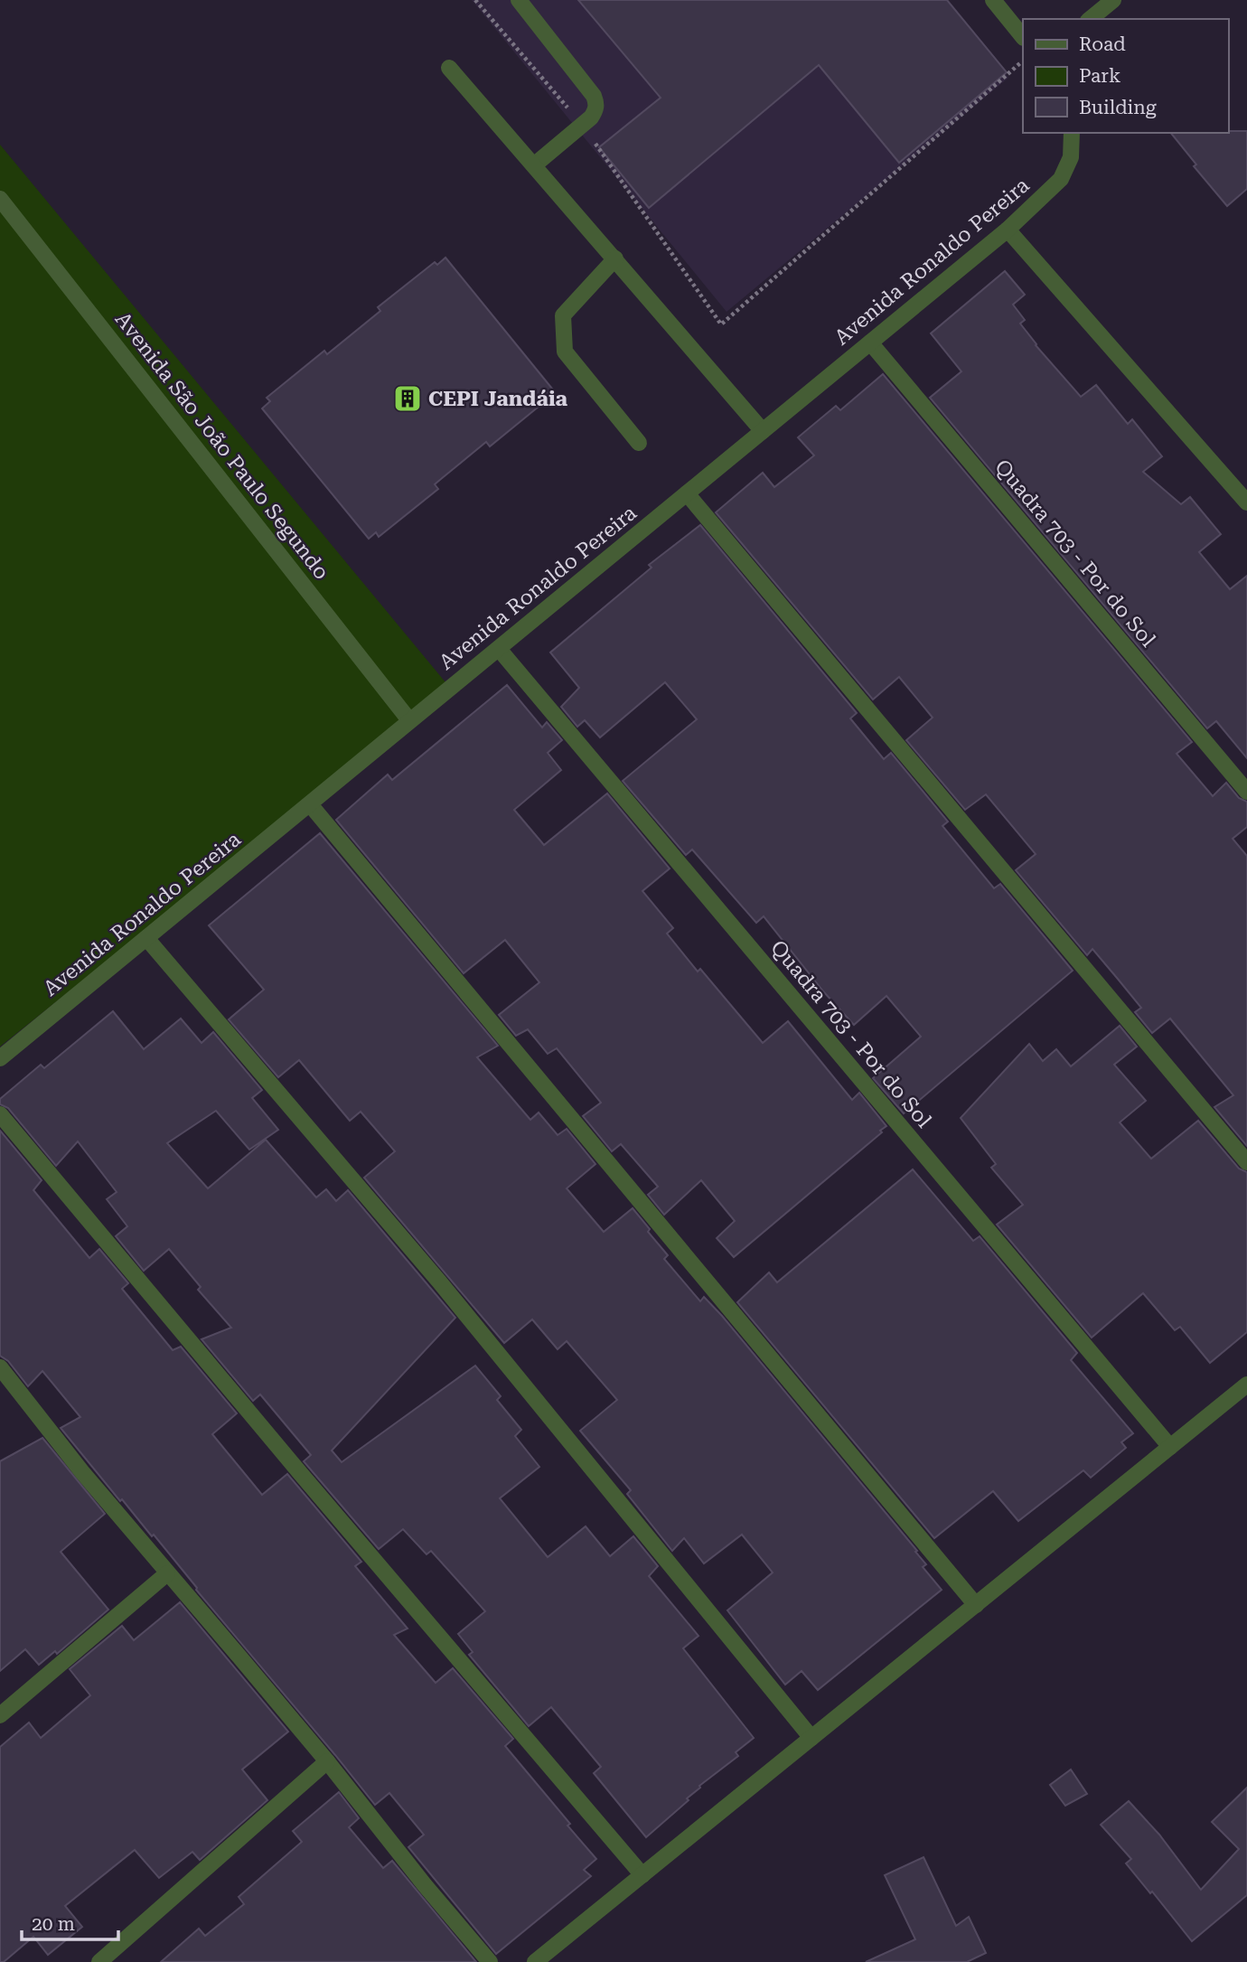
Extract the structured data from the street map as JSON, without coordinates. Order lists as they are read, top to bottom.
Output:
{
  "streets": {
    "street": ["Avenida Ronaldo Pereira", "Avenida São João Paulo Segundo", "Quadra 703 - Por do Sol"]
  },
  "crossings": [
    ["Avenida Ronaldo Pereira", "Avenida São João Paulo Segundo"],
    ["Avenida Ronaldo Pereira", "Quadra 703 - Por do Sol"]
  ],
  "places": {
    "building": ["CEPI Jandáia"]
  },
  "legend": ["Road", "Park", "Building"],
  "scale_bar": "20 m"
}
